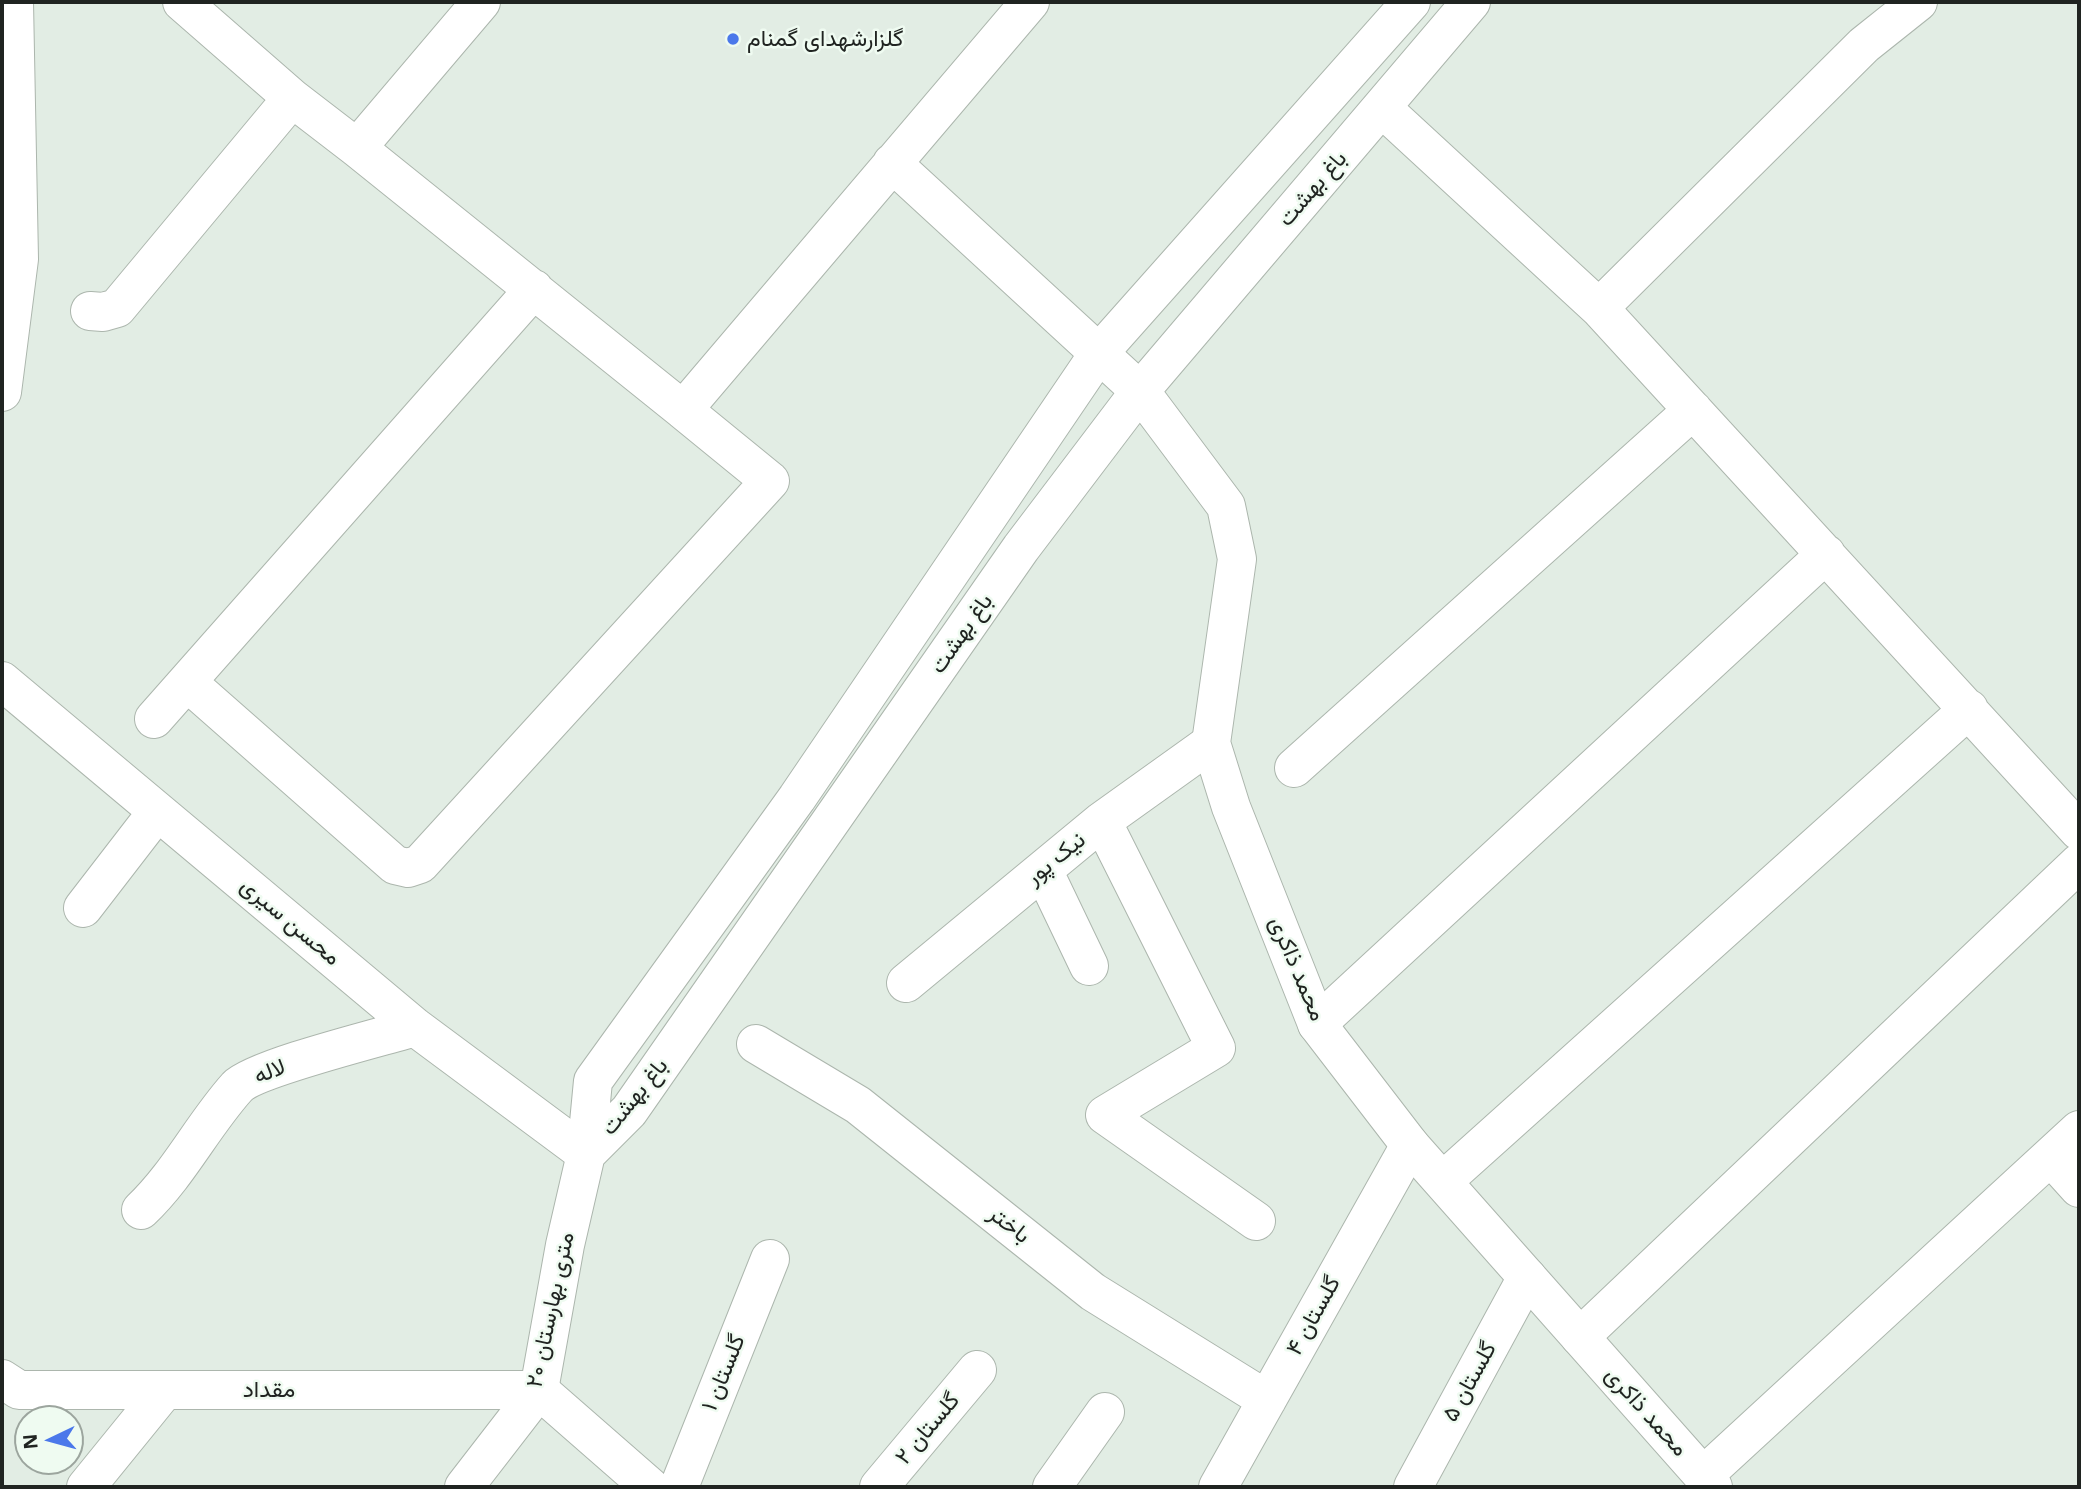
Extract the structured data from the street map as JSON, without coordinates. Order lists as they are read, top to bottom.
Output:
{
  "streets": {
    "street": [
      "باغ بهشت",
      "نیک پور",
      "محسن سیری",
      "محمد ذاکری",
      "لاله",
      "باختر",
      "۲۰ متری بهارستان",
      "گلستان ۴",
      "گلستان ۱",
      "گلستان ۵",
      "مقداد",
      "گلستان ۲"
    ]
  },
  "crossings": [
    ["باغ بهشت", "محسن سیری"],
    ["باغ بهشت", "محمد ذاکری"],
    ["باغ بهشت", "۲۰ متری بهارستان"],
    ["نیک پور", "محمد ذاکری"],
    ["محسن سیری", "لاله"],
    ["محسن سیری", "۲۰ متری بهارستان"],
    ["محمد ذاکری", "گلستان ۴"],
    ["محمد ذاکری", "گلستان ۵"],
    ["باختر", "گلستان ۴"],
    ["۲۰ متری بهارستان", "مقداد"]
  ],
  "places": ["گلزارشهدای گمنام"],
  "north": "left"
}
